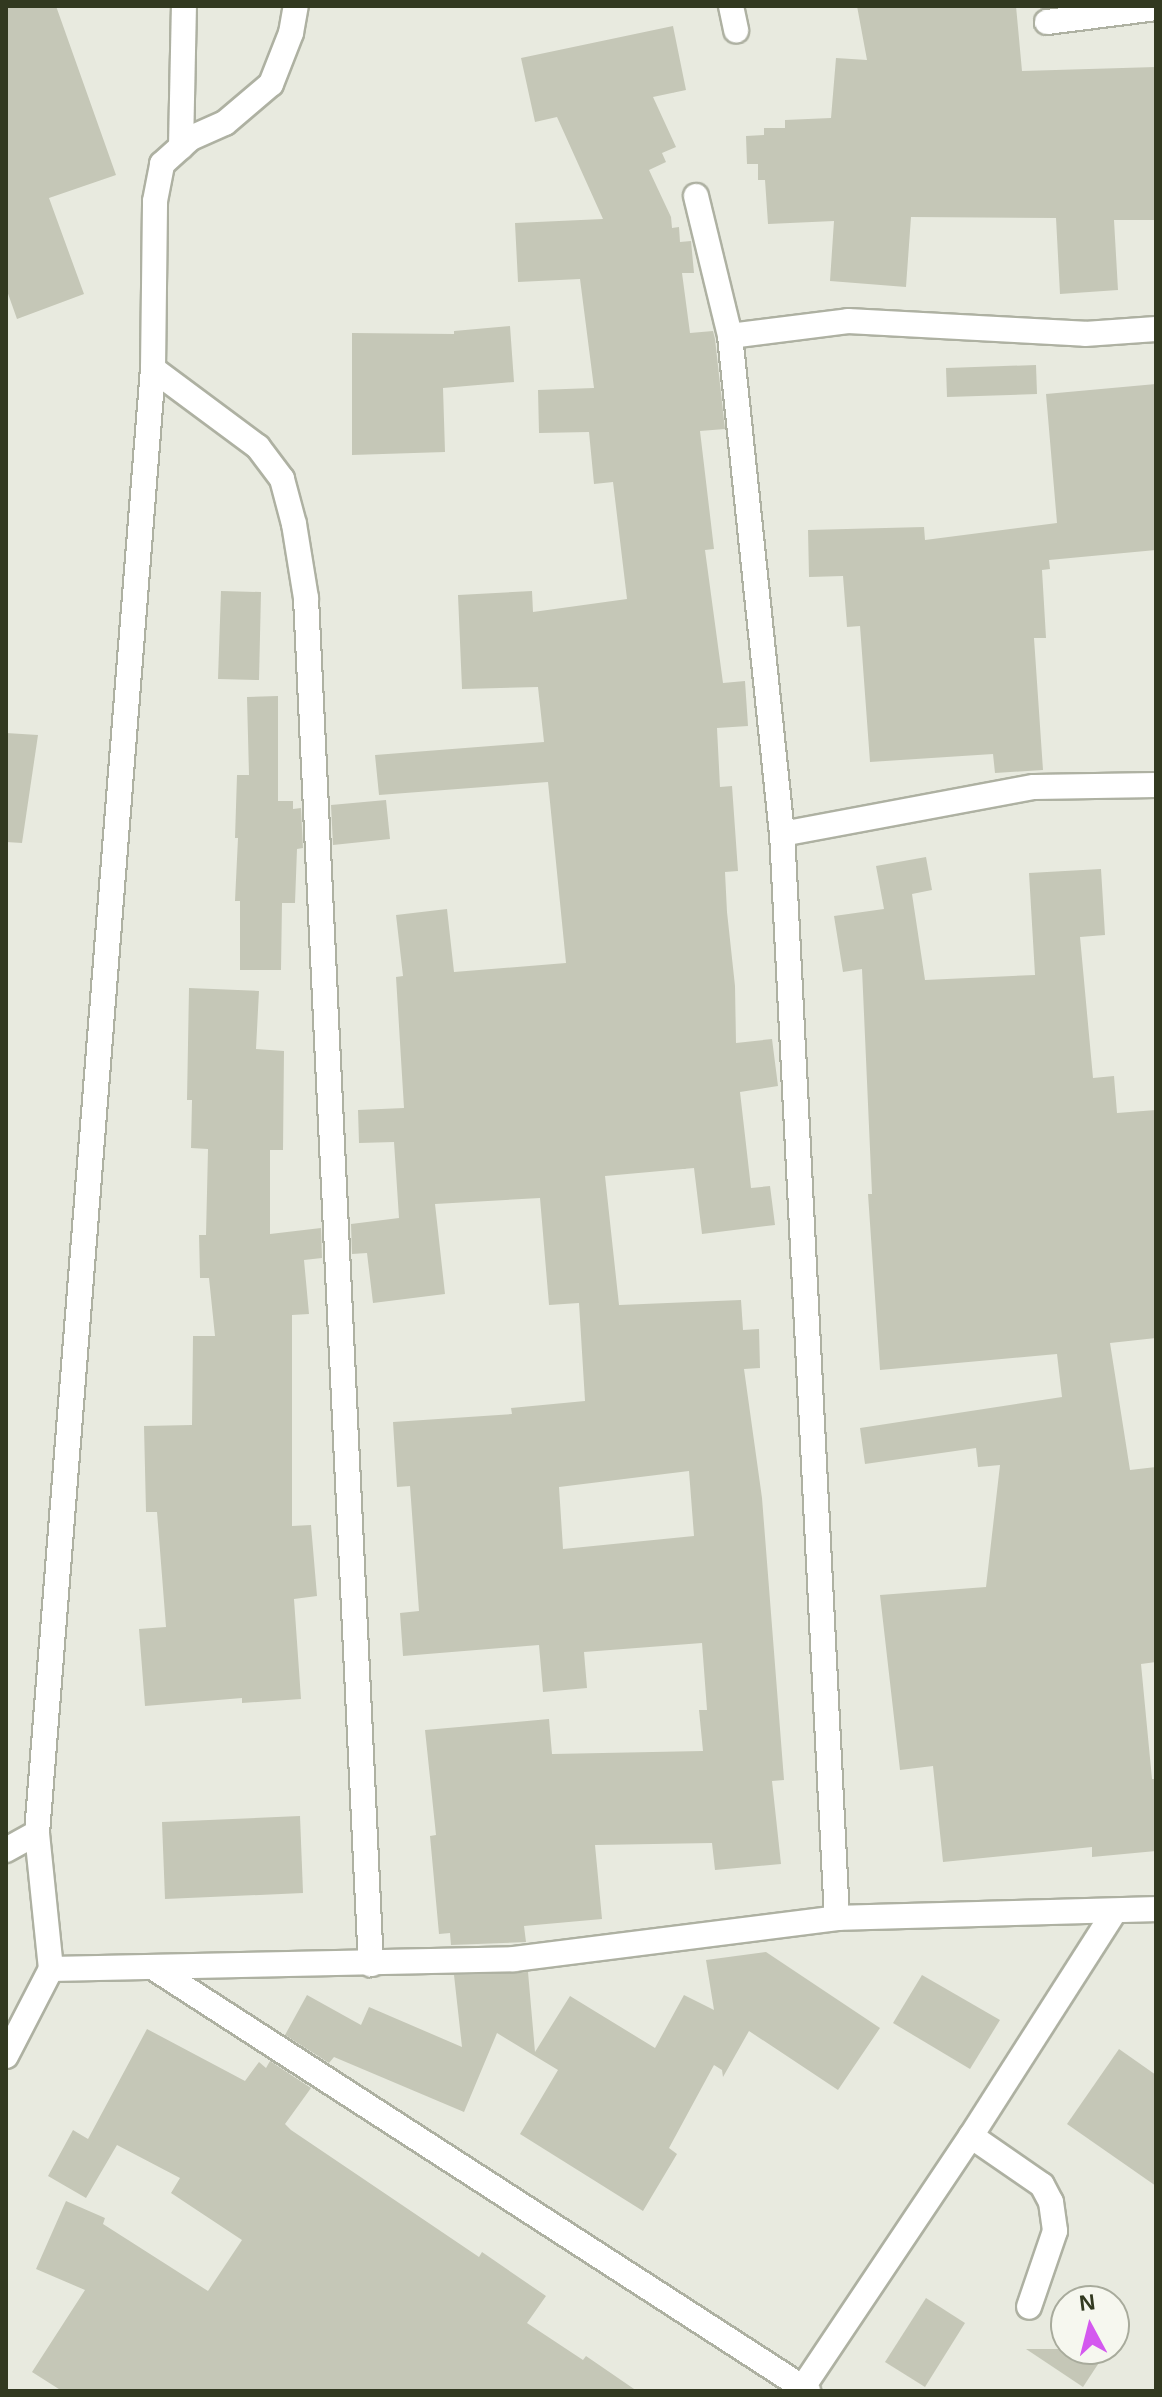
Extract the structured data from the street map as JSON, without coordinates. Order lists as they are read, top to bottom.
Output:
{
  "north": "top"
}
